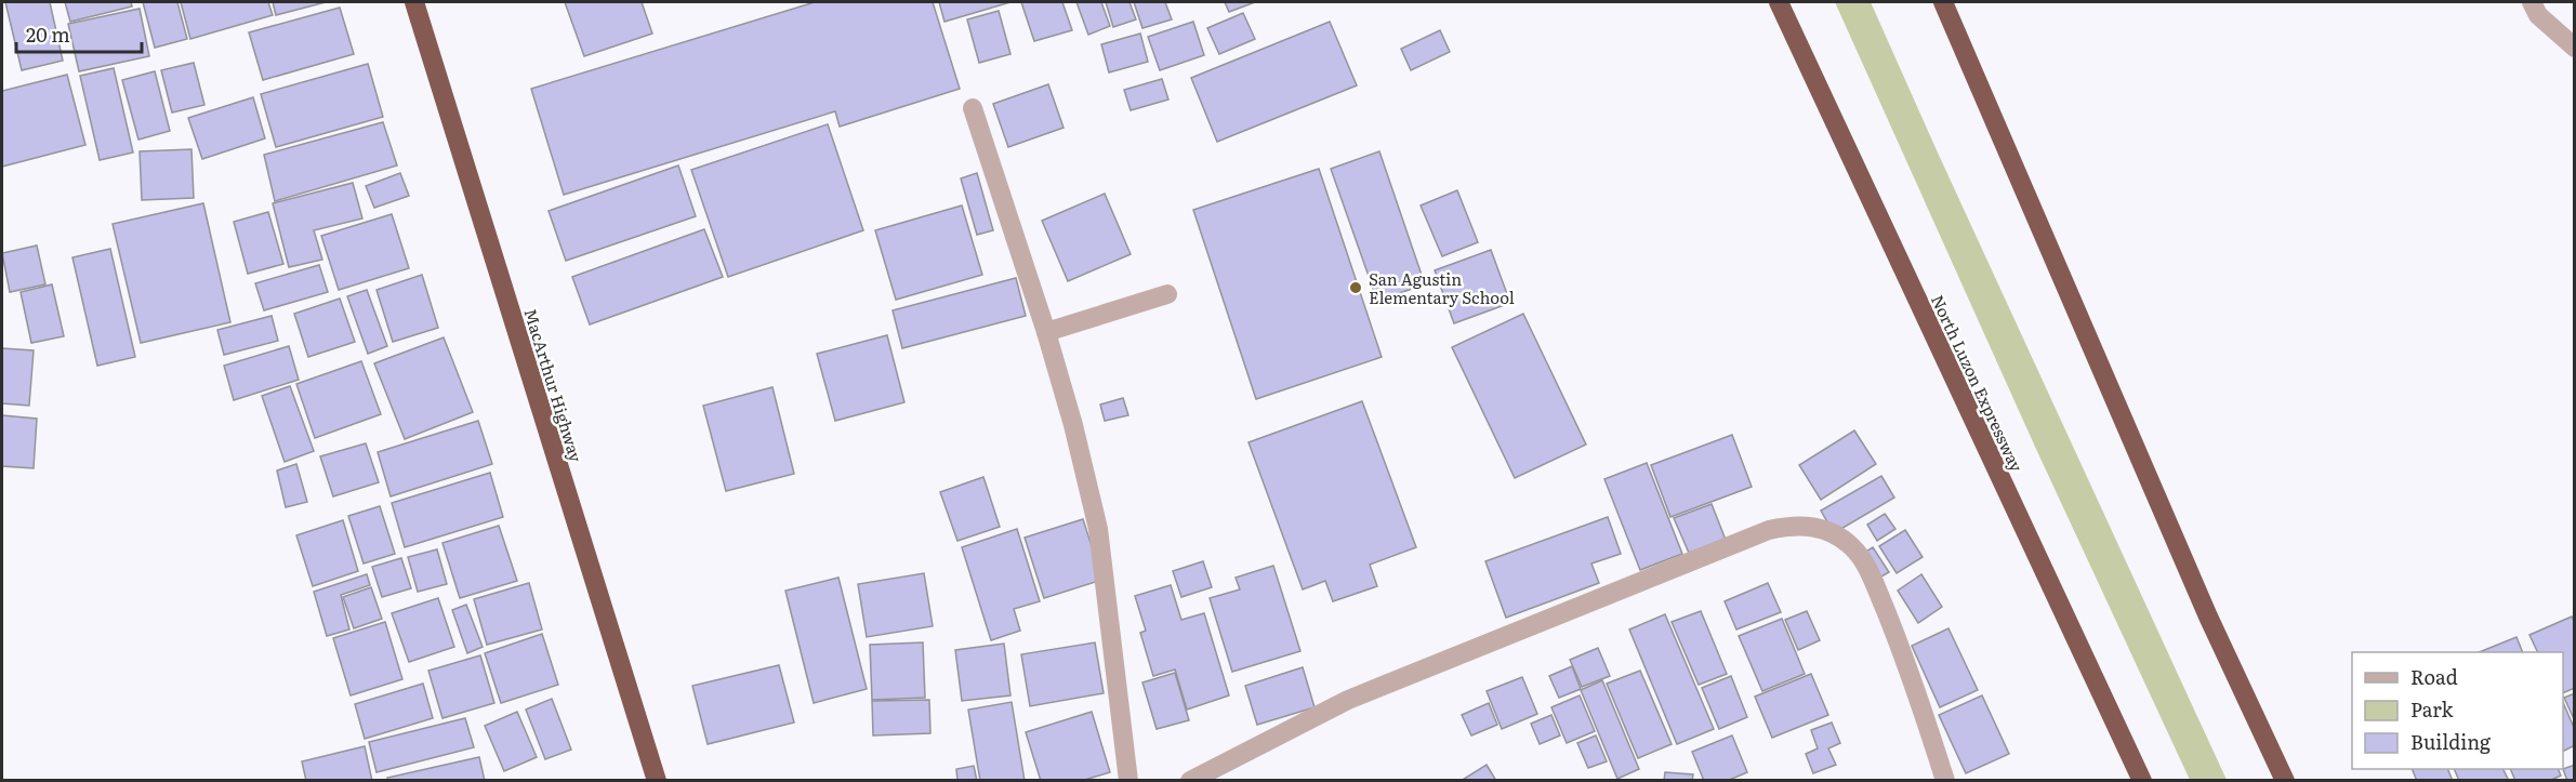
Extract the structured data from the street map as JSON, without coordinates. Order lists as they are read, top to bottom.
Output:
{
  "streets": {
    "highway": ["North Luzon Expressway", "MacArthur Highway"]
  },
  "places": ["San Agustin Elementary School"],
  "legend": ["Road", "Park", "Building"],
  "scale_bar": "20 m"
}
